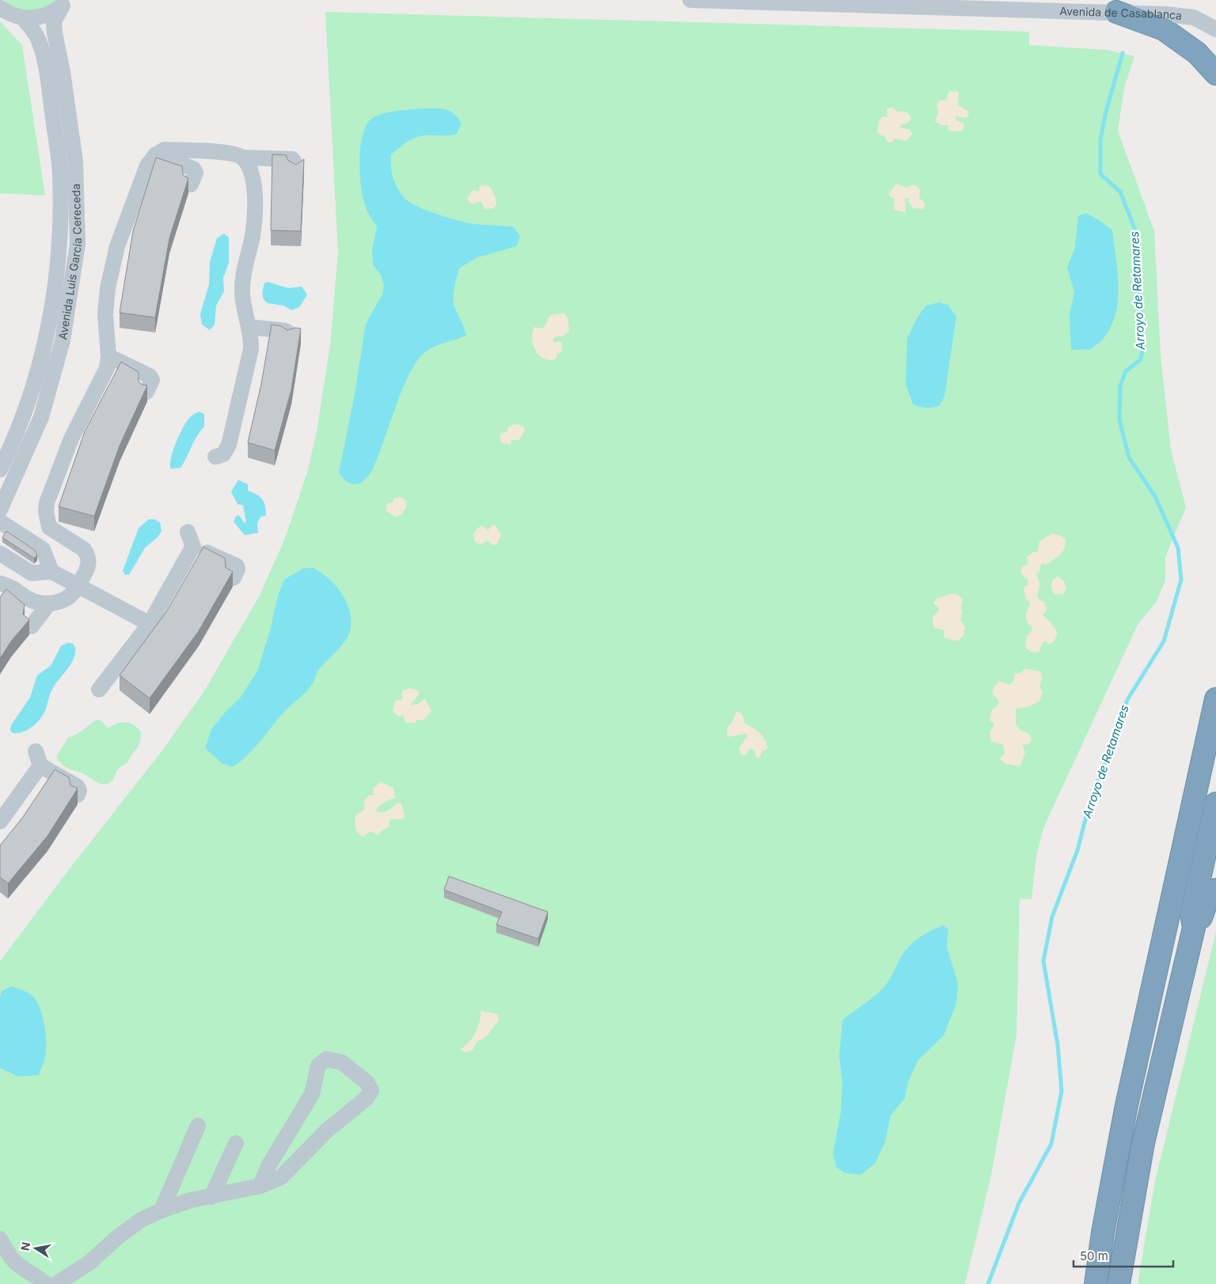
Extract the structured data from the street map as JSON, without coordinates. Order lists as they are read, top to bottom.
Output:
{
  "streets": {
    "street": ["Avenida de Casablanca", "Avenida Luis García Cereceda"]
  },
  "water": ["Arroyo de Retamares"],
  "scale_bar": "50 m",
  "north": "left"
}
